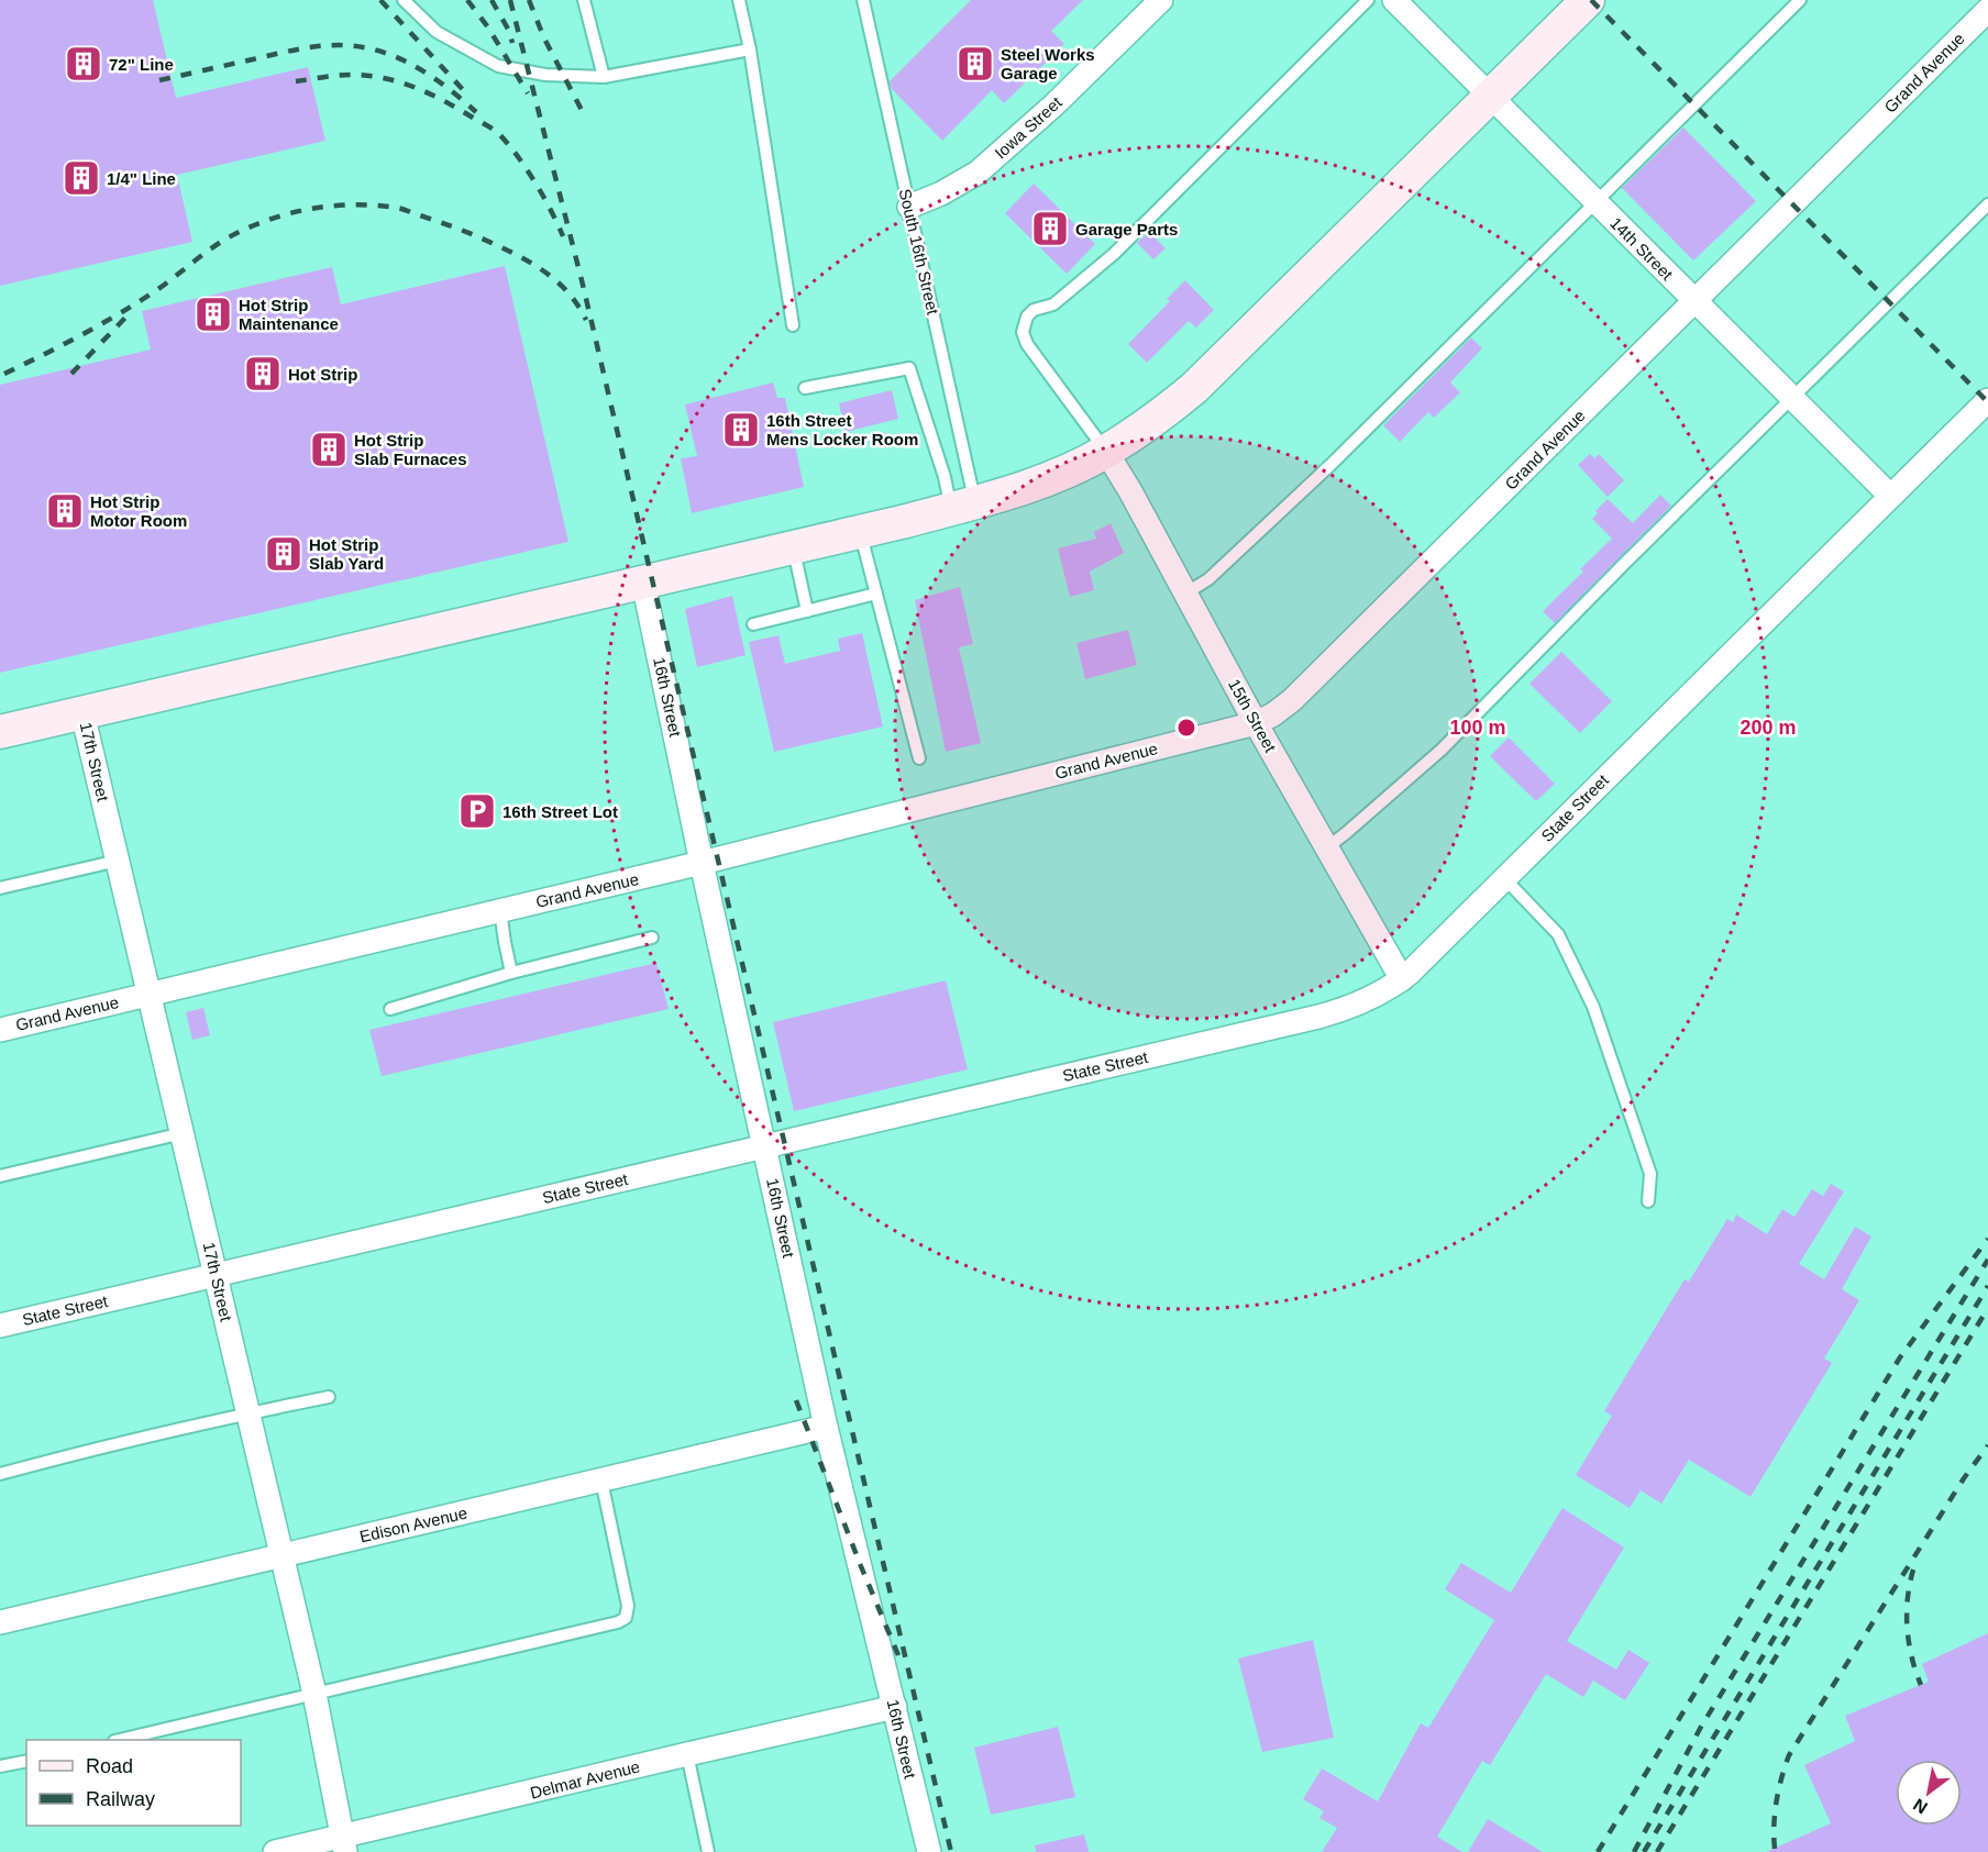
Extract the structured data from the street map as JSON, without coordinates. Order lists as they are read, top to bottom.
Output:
{
  "streets": {
    "street": [
      "Grand Avenue",
      "Iowa Street",
      "14th Street",
      "16th Street",
      "15th Street",
      "17th Street",
      "State Street",
      "Edison Avenue",
      "Delmar Avenue"
    ],
    "lane": ["South 16th Street"]
  },
  "crossings": [
    ["Grand Avenue", "14th Street"],
    ["Grand Avenue", "16th Street"],
    ["Grand Avenue", "15th Street"],
    ["Grand Avenue", "17th Street"],
    ["Iowa Street", "South 16th Street"],
    ["14th Street", "State Street"],
    ["16th Street", "State Street"],
    ["16th Street", "Edison Avenue"],
    ["16th Street", "Delmar Avenue"],
    ["15th Street", "State Street"],
    ["17th Street", "State Street"],
    ["17th Street", "Edison Avenue"],
    ["17th Street", "Delmar Avenue"]
  ],
  "places": {
    "building": [
      "72\" Line",
      "Steel Works Garage",
      "1/4\" Line",
      "Garage Parts",
      "Hot Strip Maintenance",
      "Hot Strip",
      "16th Street Mens Locker Room",
      "Hot Strip Slab Furnaces",
      "Hot Strip Motor Room",
      "Hot Strip Slab Yard"
    ],
    "parking": ["16th Street Lot"]
  },
  "legend": ["Road", "Railway"],
  "north": "bottom left",
  "rings": ["100 m", "200 m"]
}
